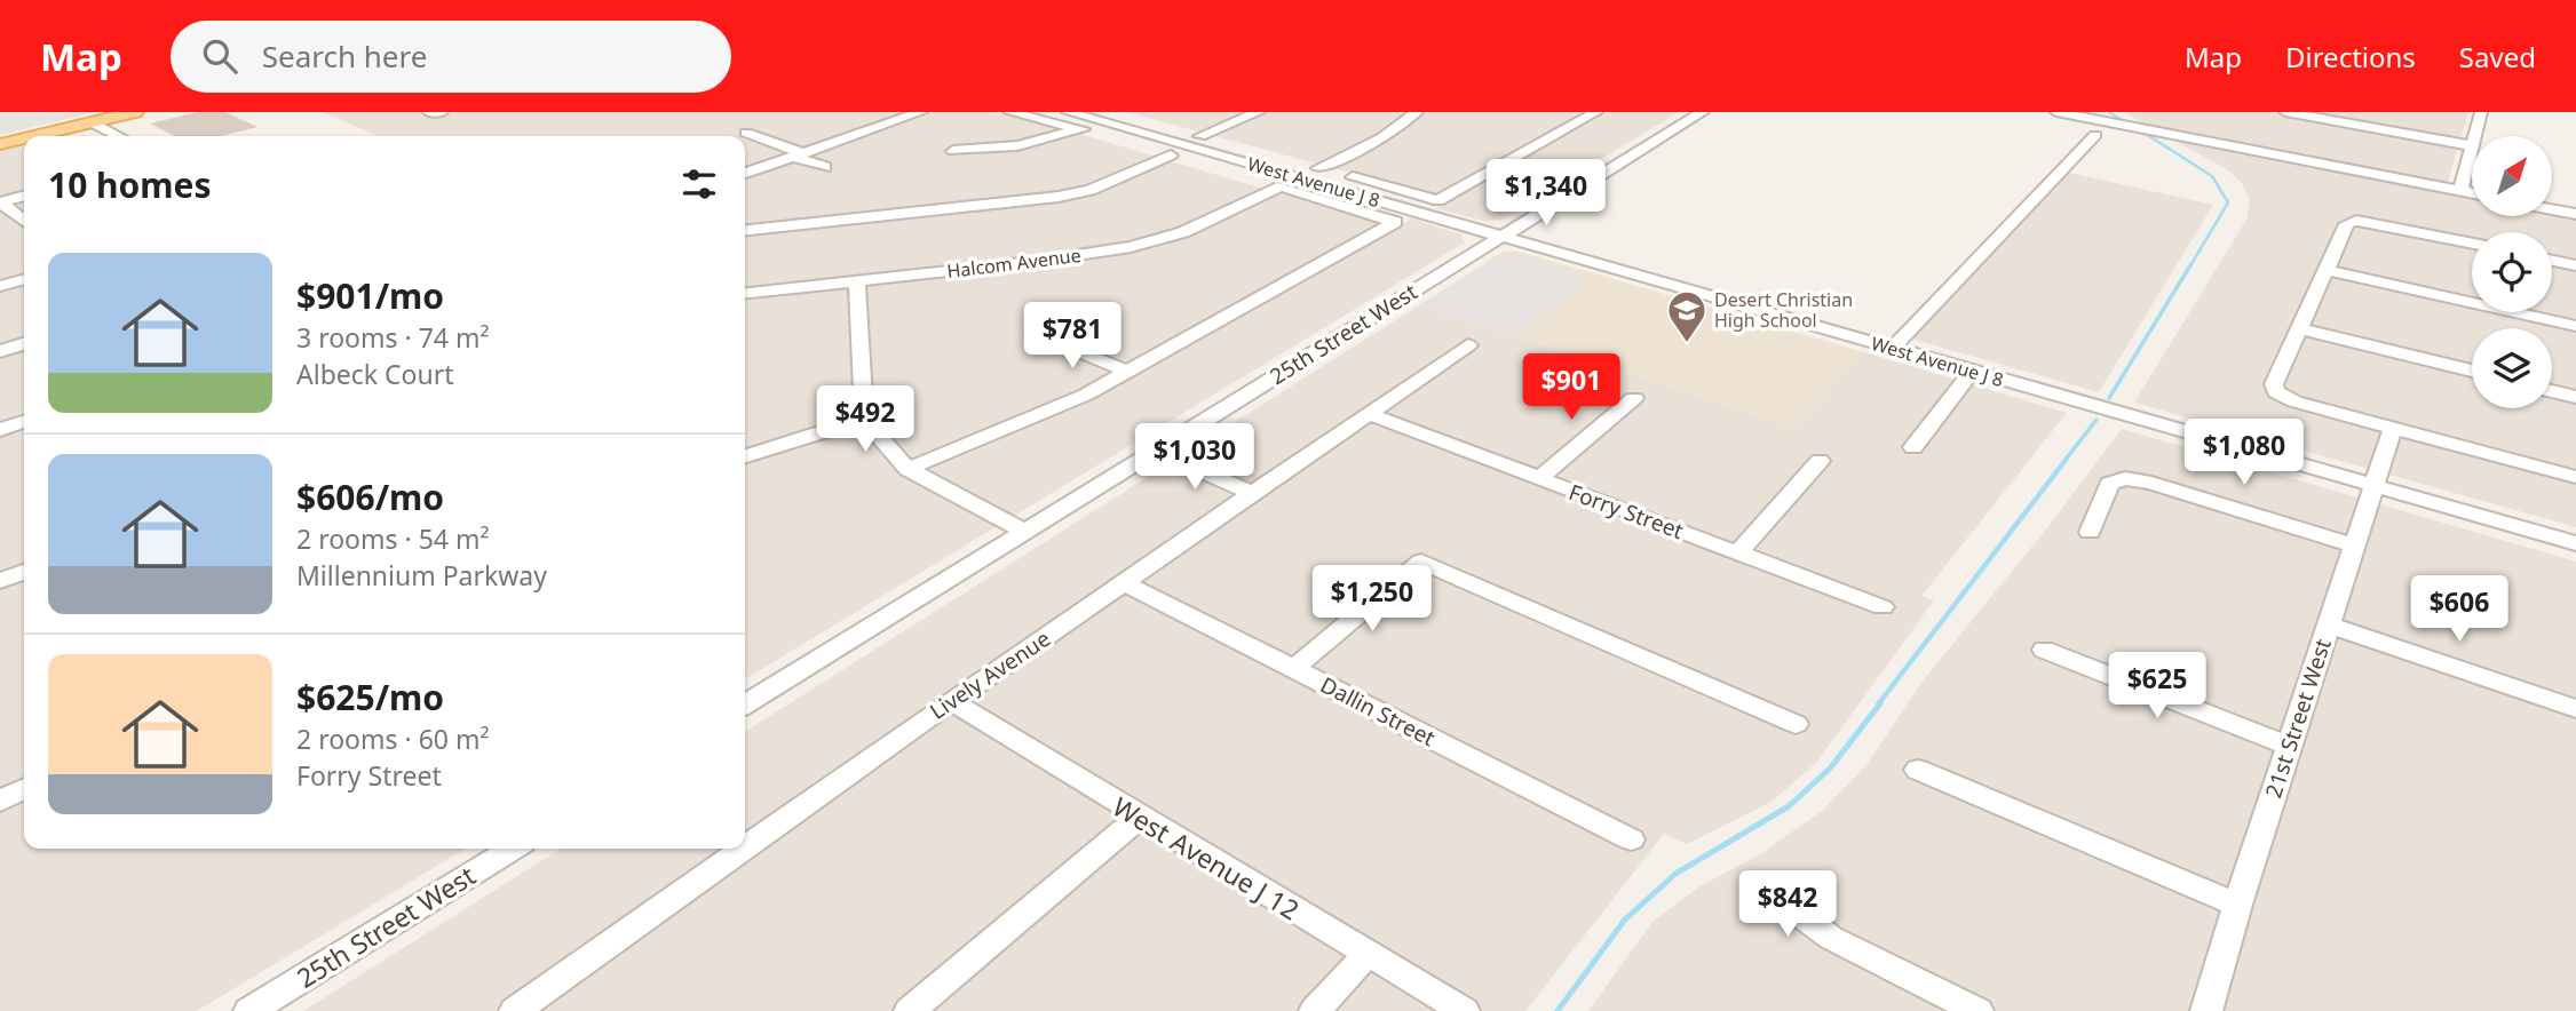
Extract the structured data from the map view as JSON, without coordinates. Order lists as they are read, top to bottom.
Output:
{
  "streets": {
    "street": [
      "West Avenue J 8",
      "Halcom Avenue",
      "25th Street West",
      "Forry Street",
      "Lively Avenue",
      "Dallin Street",
      "21st Street West",
      "West Avenue J 12"
    ]
  },
  "crossings": [
    ["West Avenue J 8", "25th Street West"],
    ["West Avenue J 8", "21st Street West"],
    ["Forry Street", "Lively Avenue"],
    ["Lively Avenue", "Dallin Street"],
    ["Lively Avenue", "West Avenue J 12"]
  ],
  "places": {
    "school or university": ["Desert Christian High School"]
  },
  "north": "top right",
  "page": {
    "header": "Map",
    "search": "Search here",
    "nav": ["Map", "Directions", "Saved"],
    "heading": "10 homes",
    "price": [
      "$1,340",
      "$781",
      "$901",
      "$492",
      "$1,080",
      "$1,030",
      "$1,250",
      "$606",
      "$625",
      "$842"
    ],
    "list": [
      {
        "name": "$901/mo",
        "note": "3 rooms · 74 m² · Albeck Court"
      },
      {
        "name": "$606/mo",
        "note": "2 rooms · 54 m² · Millennium Parkway"
      },
      {
        "name": "$625/mo",
        "note": "2 rooms · 60 m² · Forry Street"
      }
    ]
  }
}
